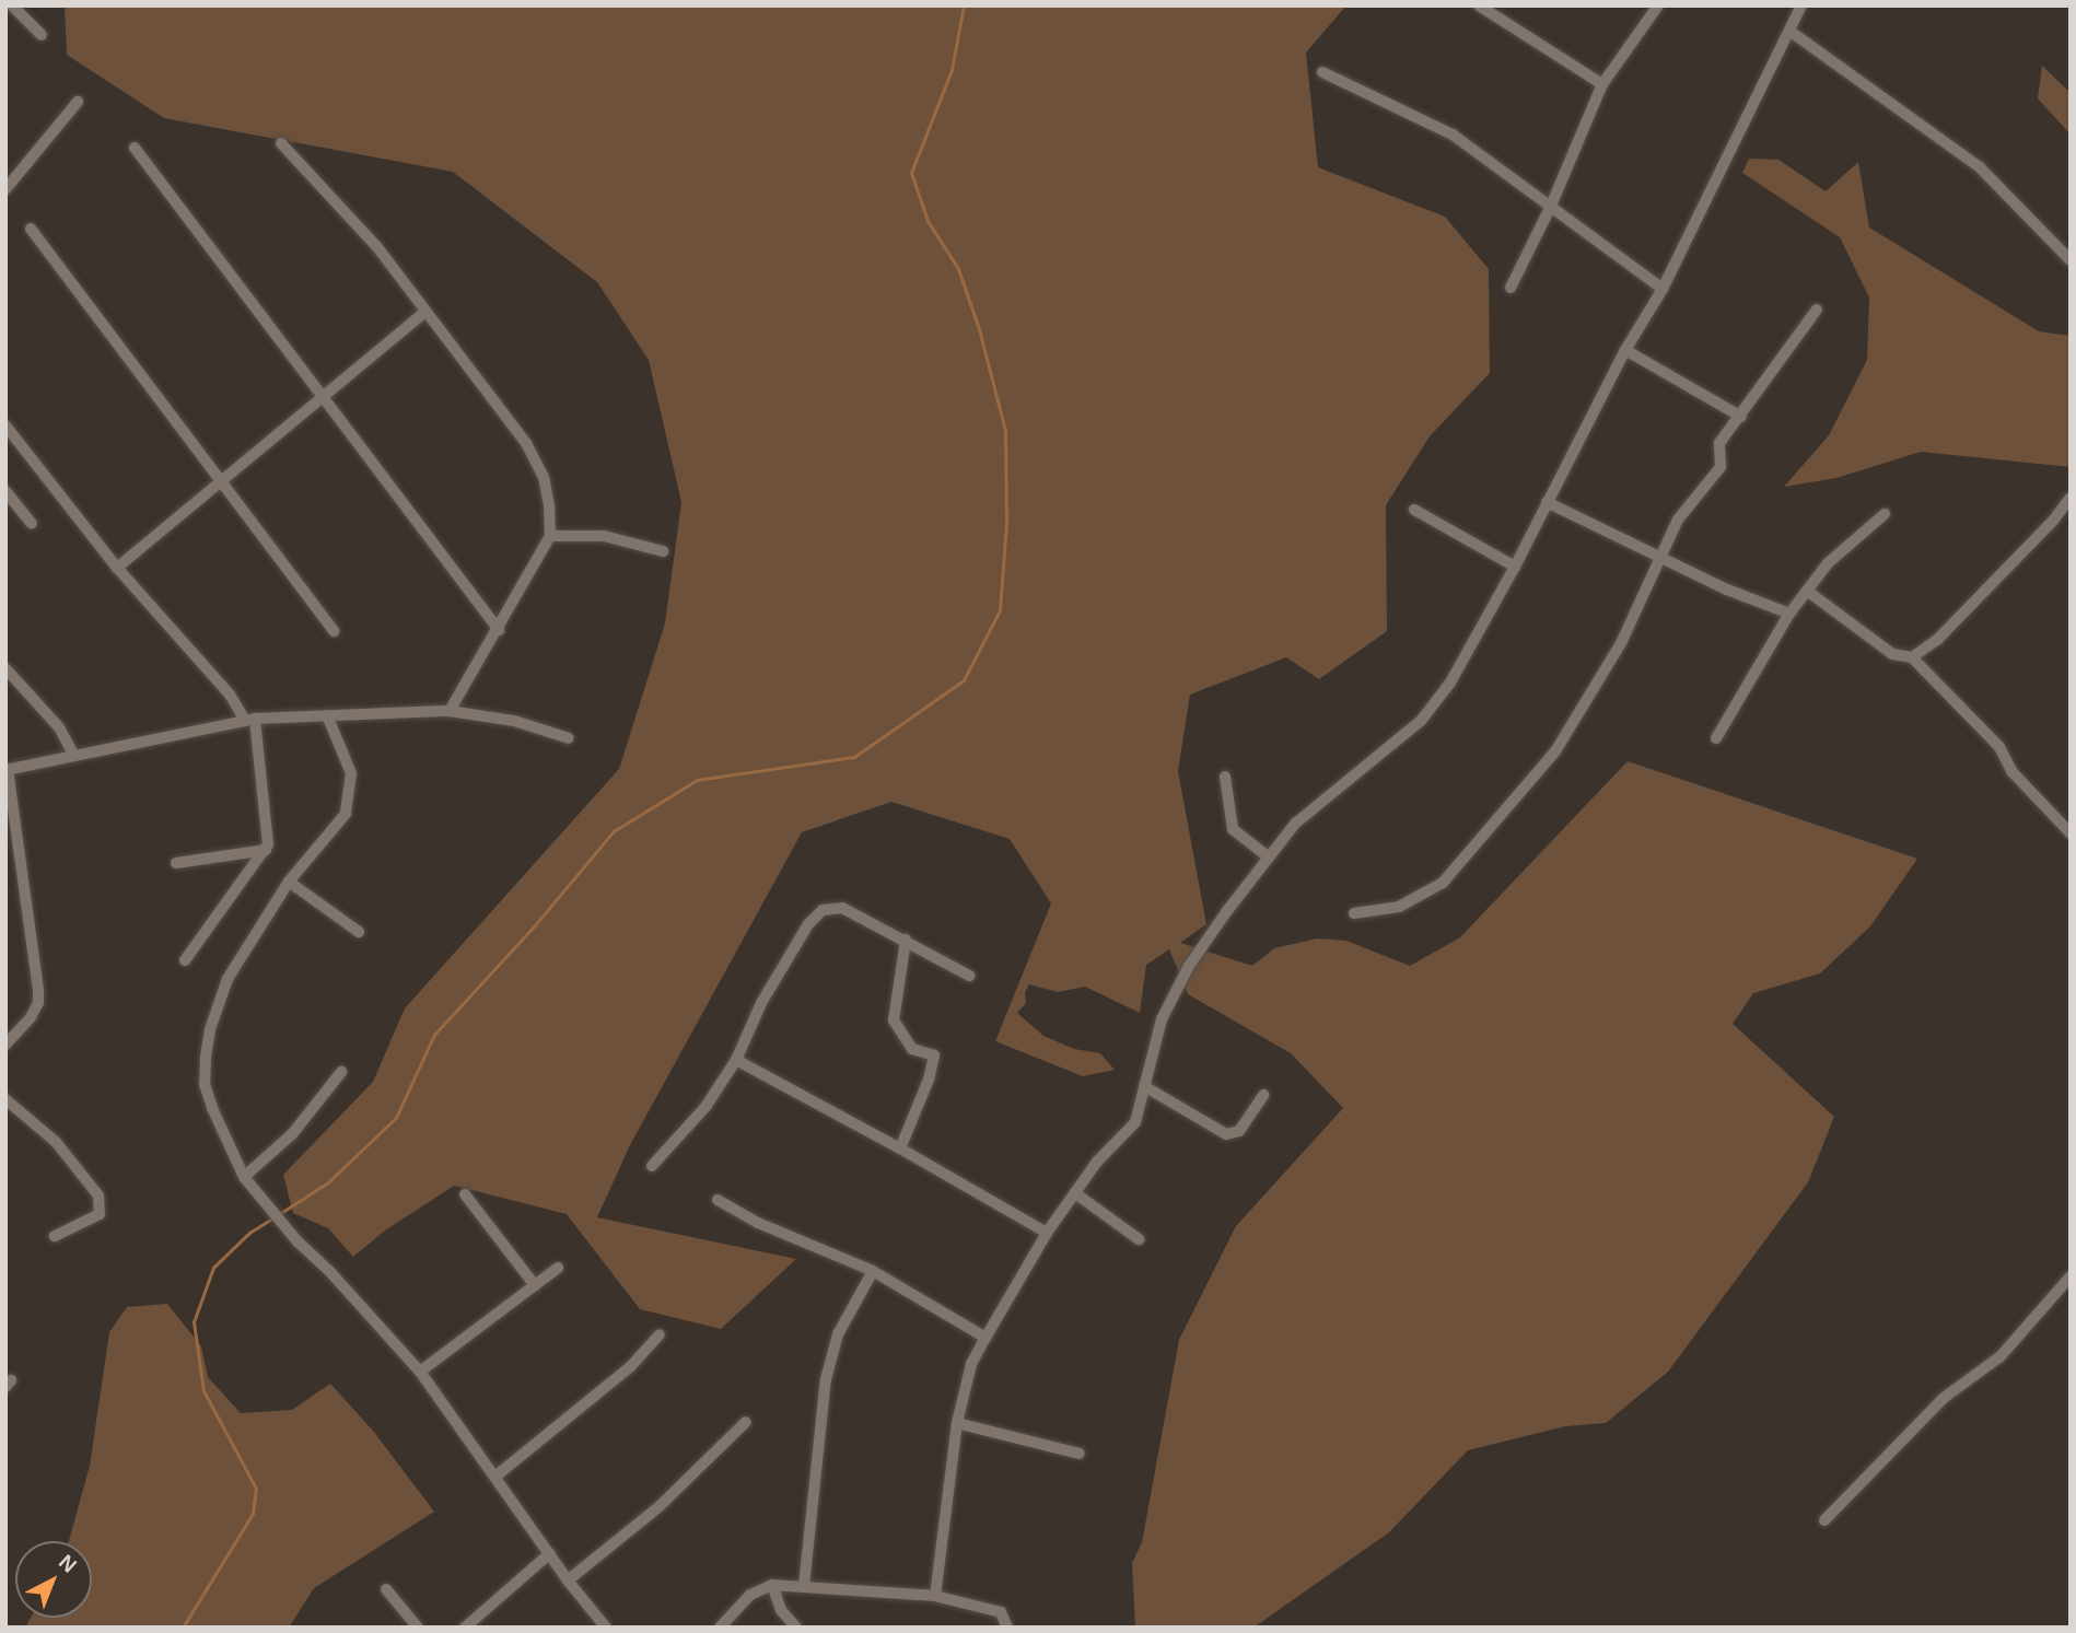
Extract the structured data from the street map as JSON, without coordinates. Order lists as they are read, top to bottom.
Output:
{
  "north": "top right"
}
